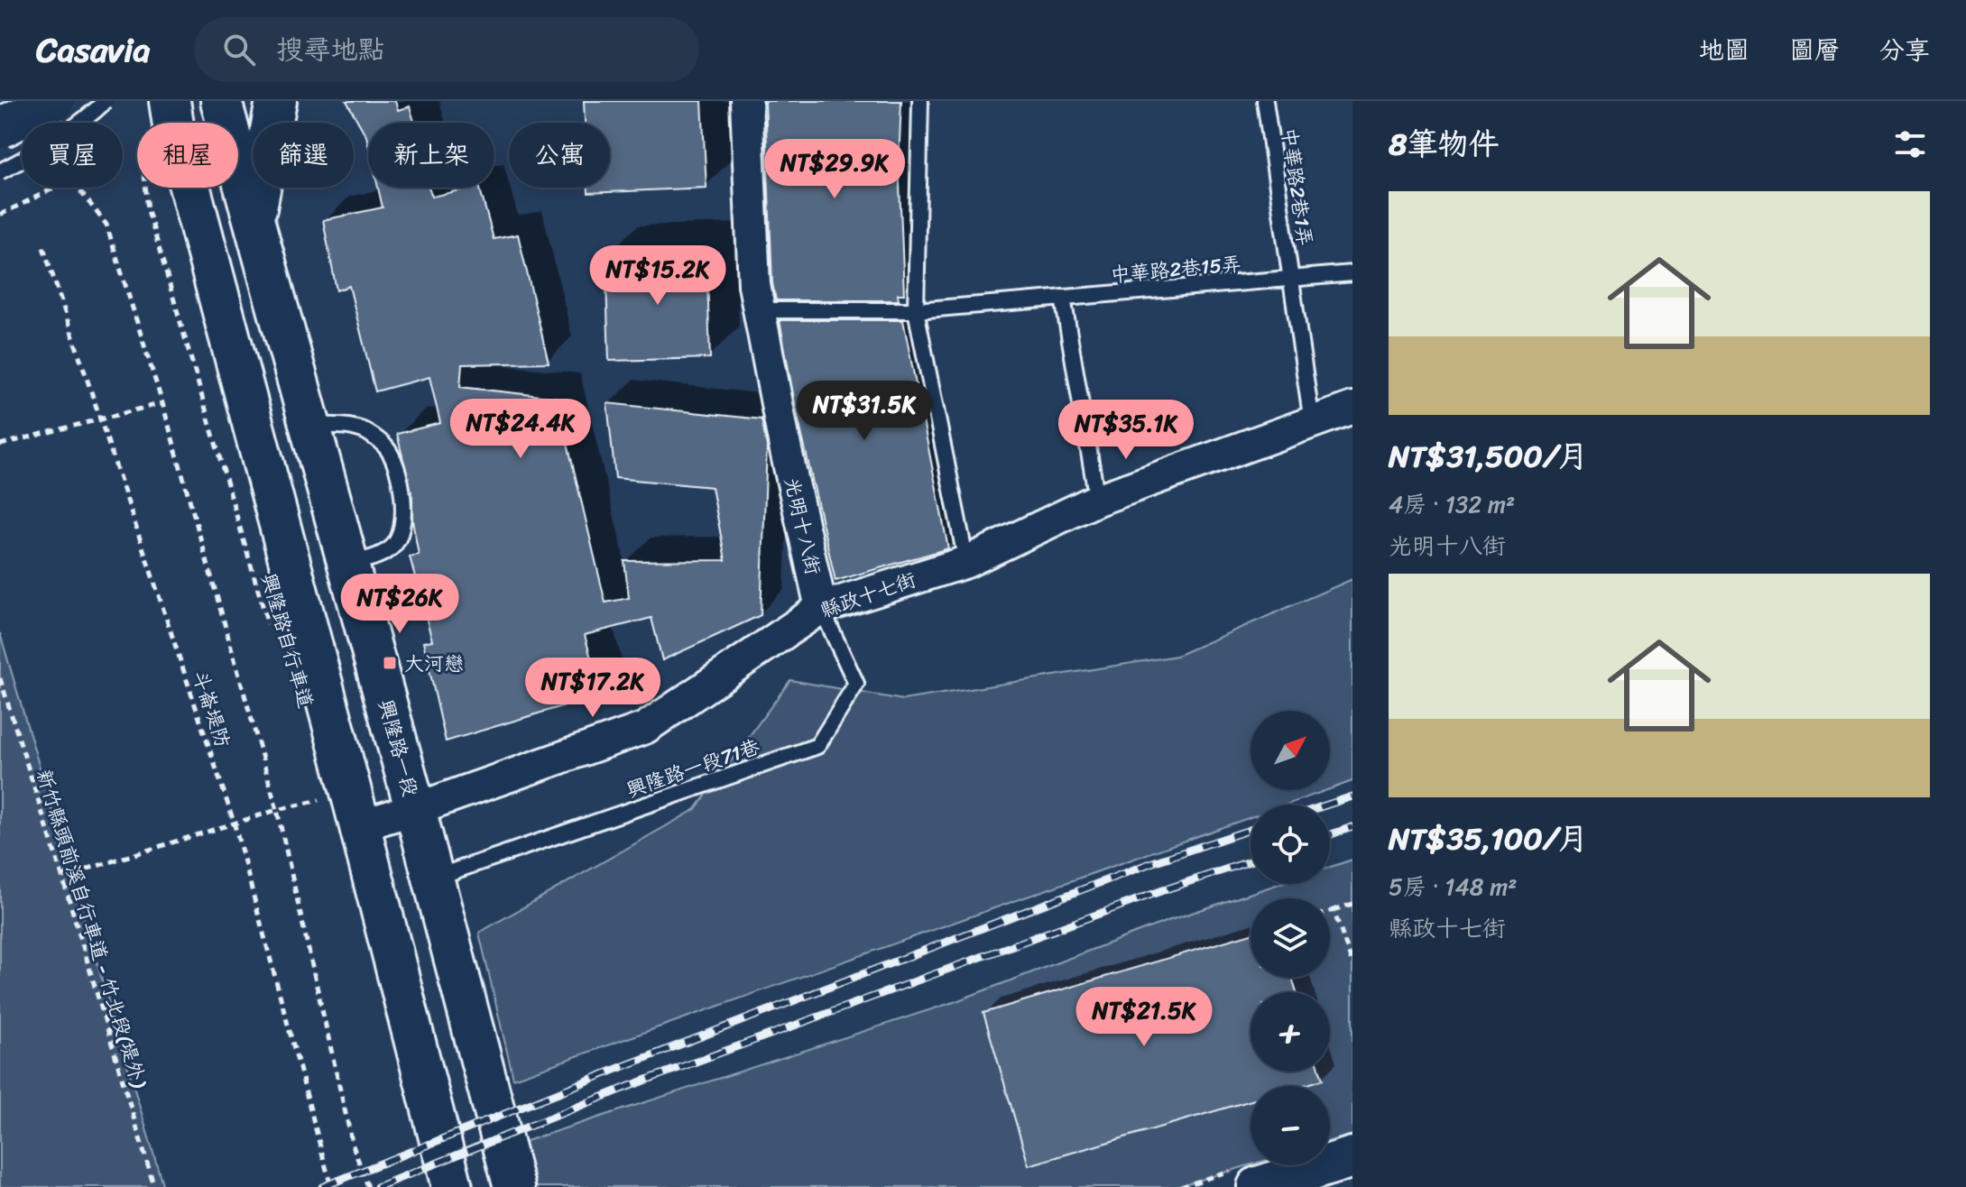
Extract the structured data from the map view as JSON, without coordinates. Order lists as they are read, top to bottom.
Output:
{
  "streets": {
    "street": ["光明十八街", "縣政十七街", "興隆路一段"],
    "lane": ["中華路2巷1弄", "中華路2巷15弄", "興隆路一段71巷"],
    "path": ["興隆路自行車道", "斗崙堤防", "新竹縣頭前溪自行車道 - 竹北段(堤外)"]
  },
  "crossings": [
    ["中華路2巷1弄", "中華路2巷15弄"],
    ["中華路2巷1弄", "縣政十七街"],
    ["中華路2巷15弄", "光明十八街"],
    ["光明十八街", "縣政十七街"],
    ["光明十八街", "興隆路一段71巷"],
    ["縣政十七街", "興隆路一段"],
    ["縣政十七街", "興隆路一段71巷"],
    ["興隆路一段", "興隆路一段71巷"]
  ],
  "places": {
    "transit": ["大河戀"]
  },
  "north": "top right",
  "page": {
    "header": "Casavia",
    "search": "搜尋地點",
    "nav": ["地圖", "圖層", "分享"],
    "heading": "8筆物件",
    "chip": [
      "買屋",
      "租屋",
      "篩選",
      "新上架",
      "公寓"
    ],
    "price": [
      "NT$29.9K",
      "NT$15.2K",
      "NT$31.5K",
      "NT$24.4K",
      "NT$35.1K",
      "NT$26K",
      "NT$17.2K",
      "NT$21.5K"
    ],
    "list": [
      {
        "name": "NT$31,500/月",
        "note": "4房 · 132 m² · 光明十八街"
      },
      {
        "name": "NT$35,100/月",
        "note": "5房 · 148 m² · 縣政十七街"
      }
    ],
    "map_buttons": ["+", "−"]
  }
}
